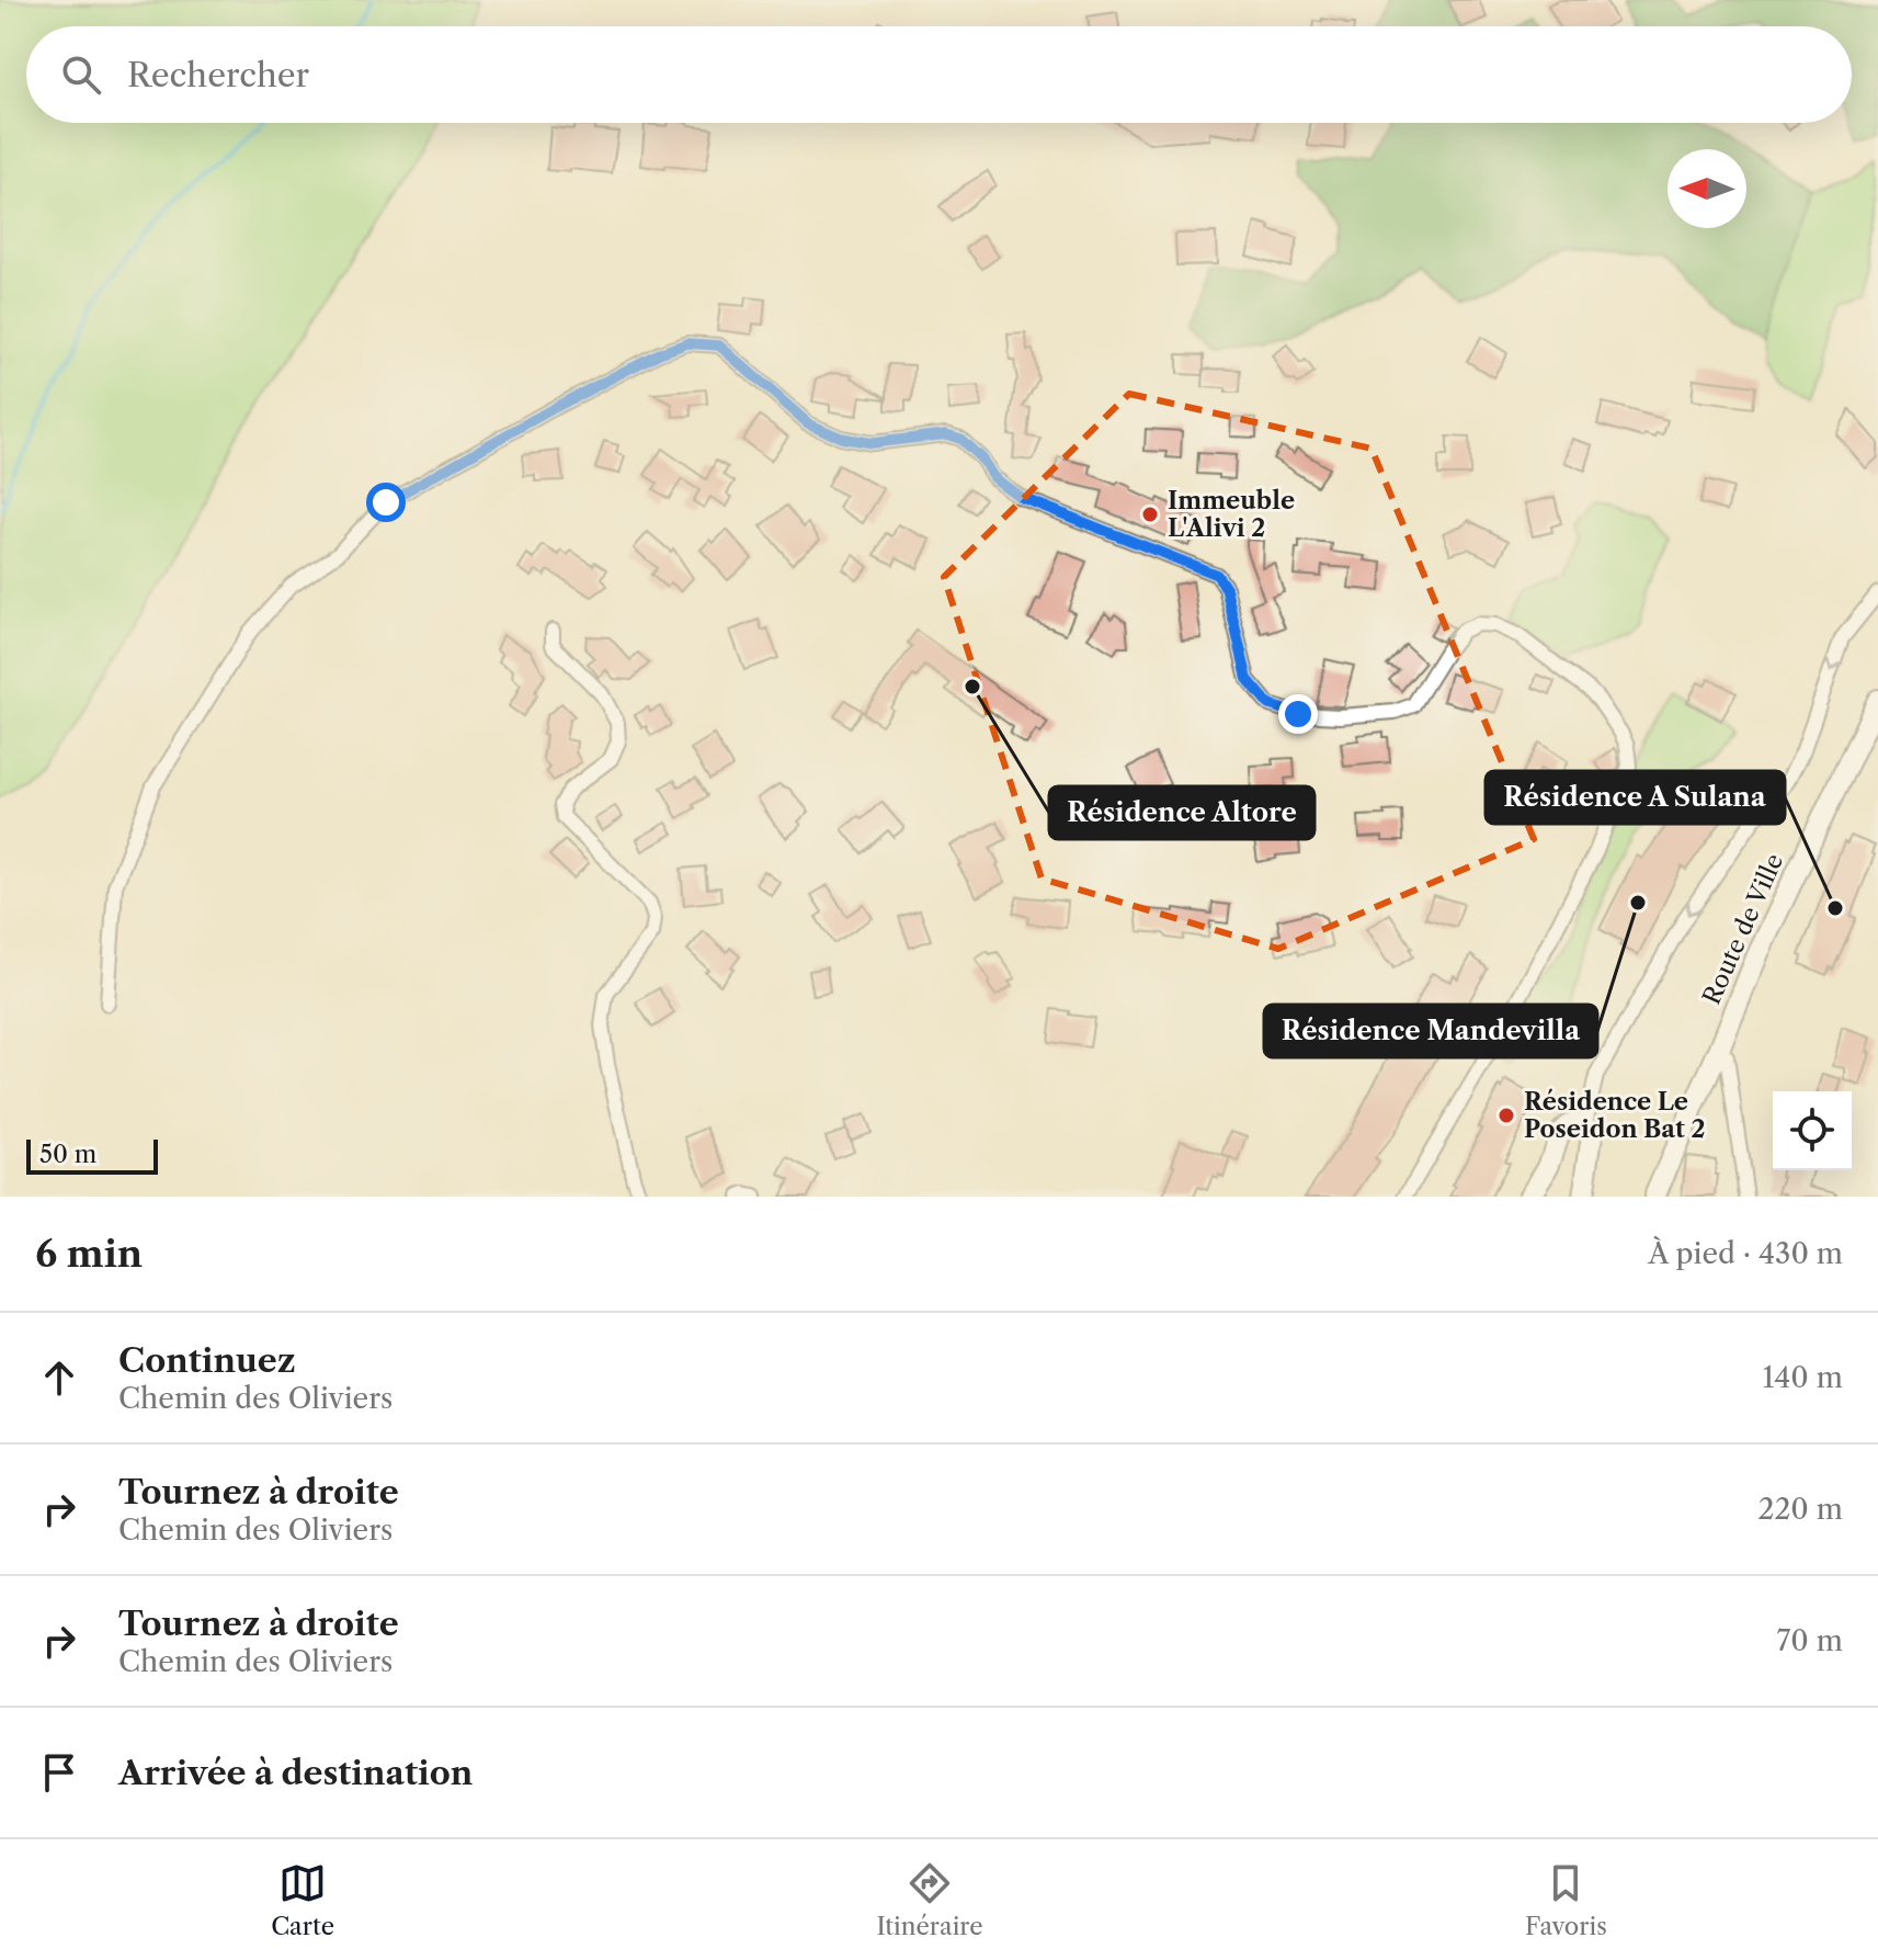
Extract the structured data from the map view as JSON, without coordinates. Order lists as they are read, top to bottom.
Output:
{
  "streets": {
    "street": ["Route de Ville"]
  },
  "places": [
    "Immeuble L'Alivi 2",
    "Résidence Altore",
    "Résidence Mandevilla",
    "Résidence A Sulana",
    "Résidence Le Poseidon Bat 2"
  ],
  "scale_bar": "50 m",
  "north": "left",
  "page": {
    "search": "Rechercher",
    "scale": "50 m",
    "heading": ["6 min", "À pied · 430 m"],
    "list": [
      ["Continuez", "Chemin des Oliviers", "140 m"],
      ["Tournez à droite", "Chemin des Oliviers", "220 m"],
      ["Tournez à droite", "Chemin des Oliviers", "70 m"],
      "Arrivée à destination"
    ],
    "nav": ["Carte", "Itinéraire", "Favoris"]
  }
}
